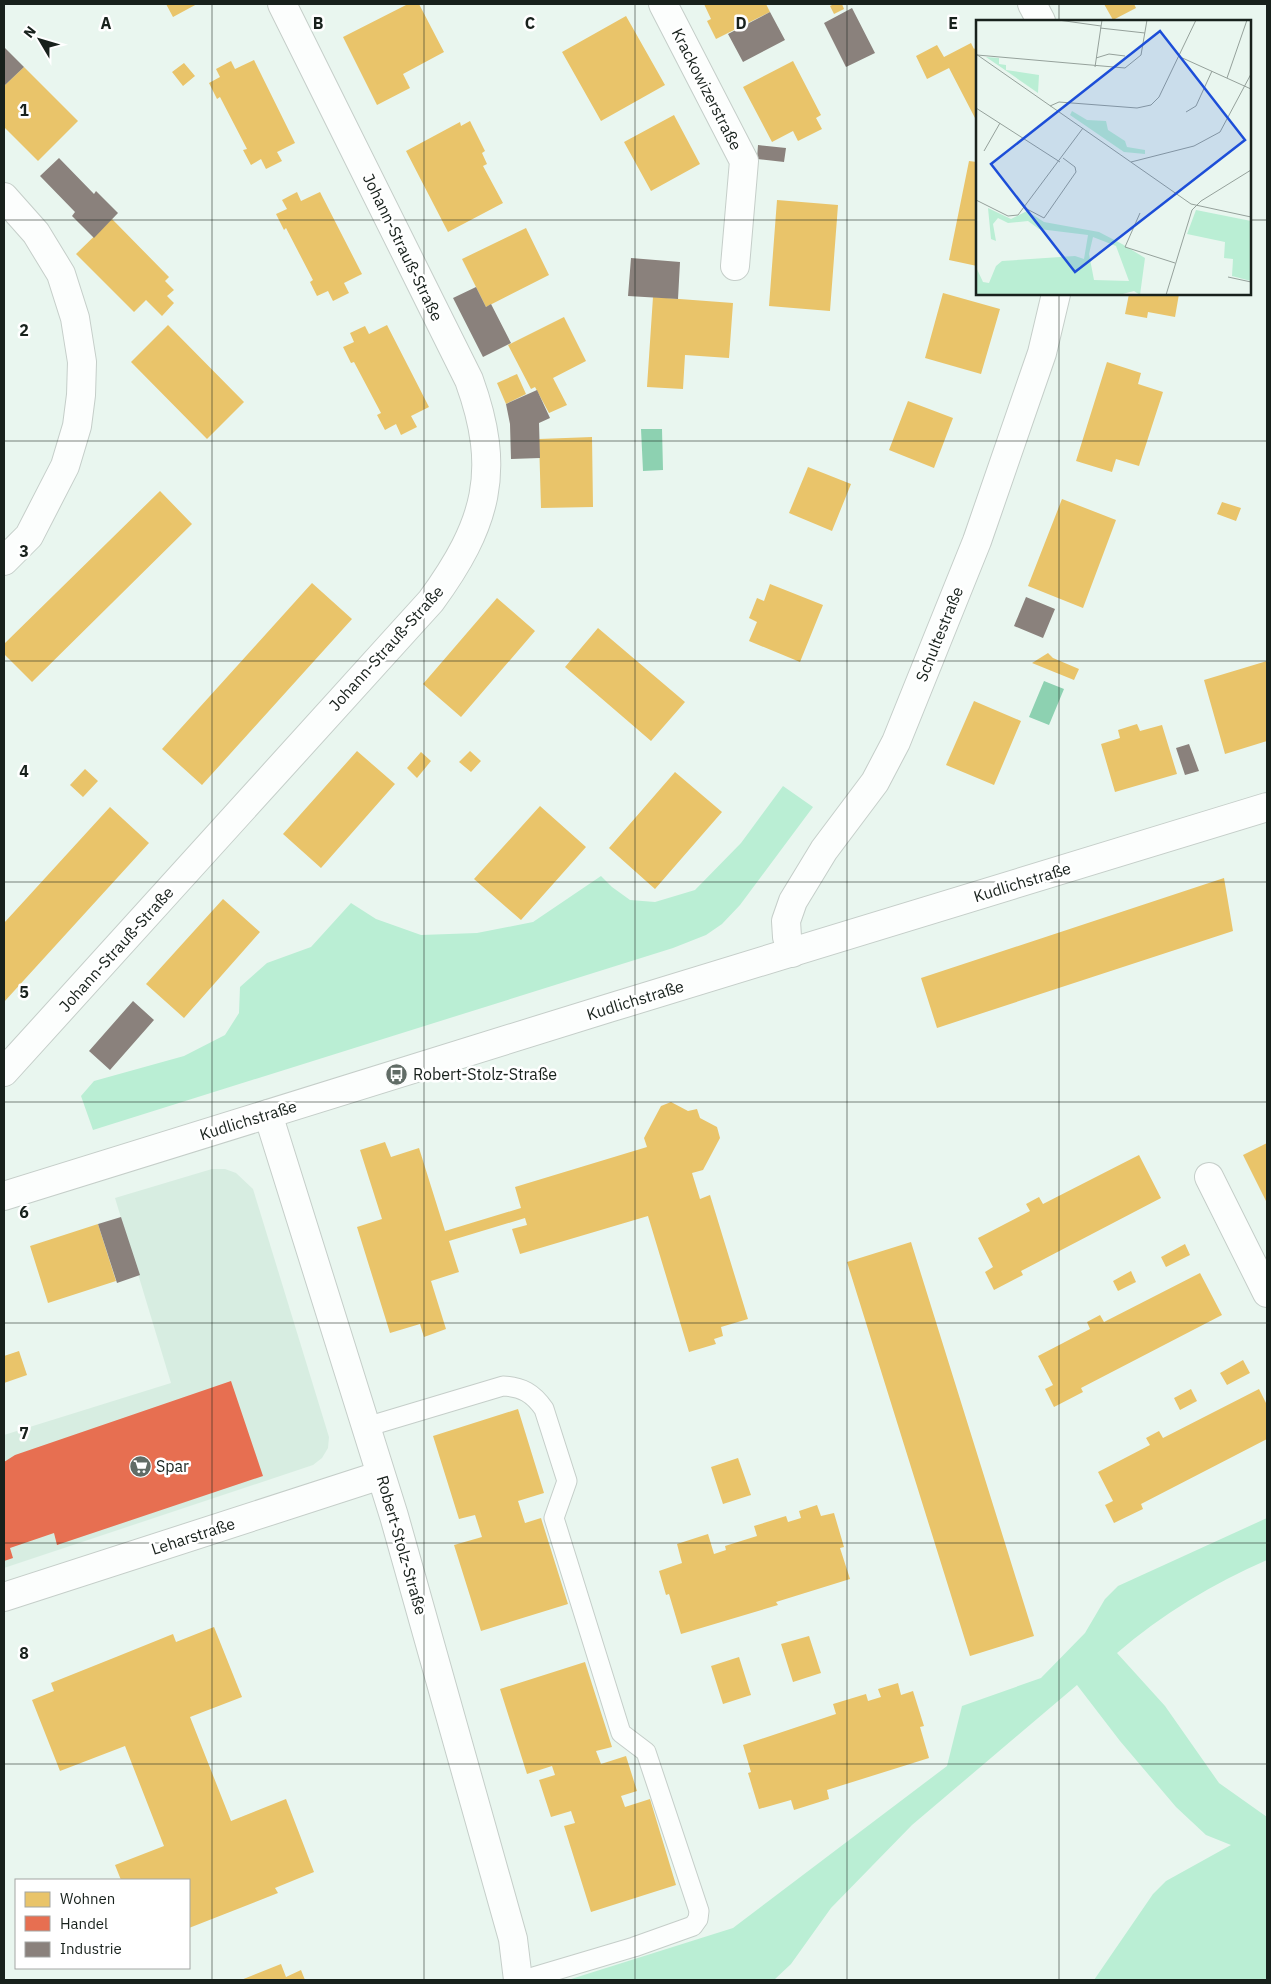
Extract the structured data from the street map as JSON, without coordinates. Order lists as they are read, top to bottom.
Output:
{
  "streets": {
    "street": [
      "Krackowizerstraße",
      "Johann-Strauß-Straße",
      "Schultestraße",
      "Kudlichstraße",
      "Leharstraße",
      "Robert-Stolz-Straße"
    ]
  },
  "crossings": [
    ["Schultestraße", "Kudlichstraße"],
    ["Kudlichstraße", "Robert-Stolz-Straße"],
    ["Leharstraße", "Robert-Stolz-Straße"]
  ],
  "places": {
    "bus stop": ["Robert-Stolz-Straße"],
    "supermarket": ["Spar"]
  },
  "legend": ["Wohnen", "Handel", "Industrie"],
  "north": "top left",
  "grid": {
    "columns": [
      "A",
      "B",
      "C",
      "D",
      "E"
    ],
    "rows": [
      "1",
      "2",
      "3",
      "4",
      "5",
      "6",
      "7",
      "8"
    ]
  }
}
